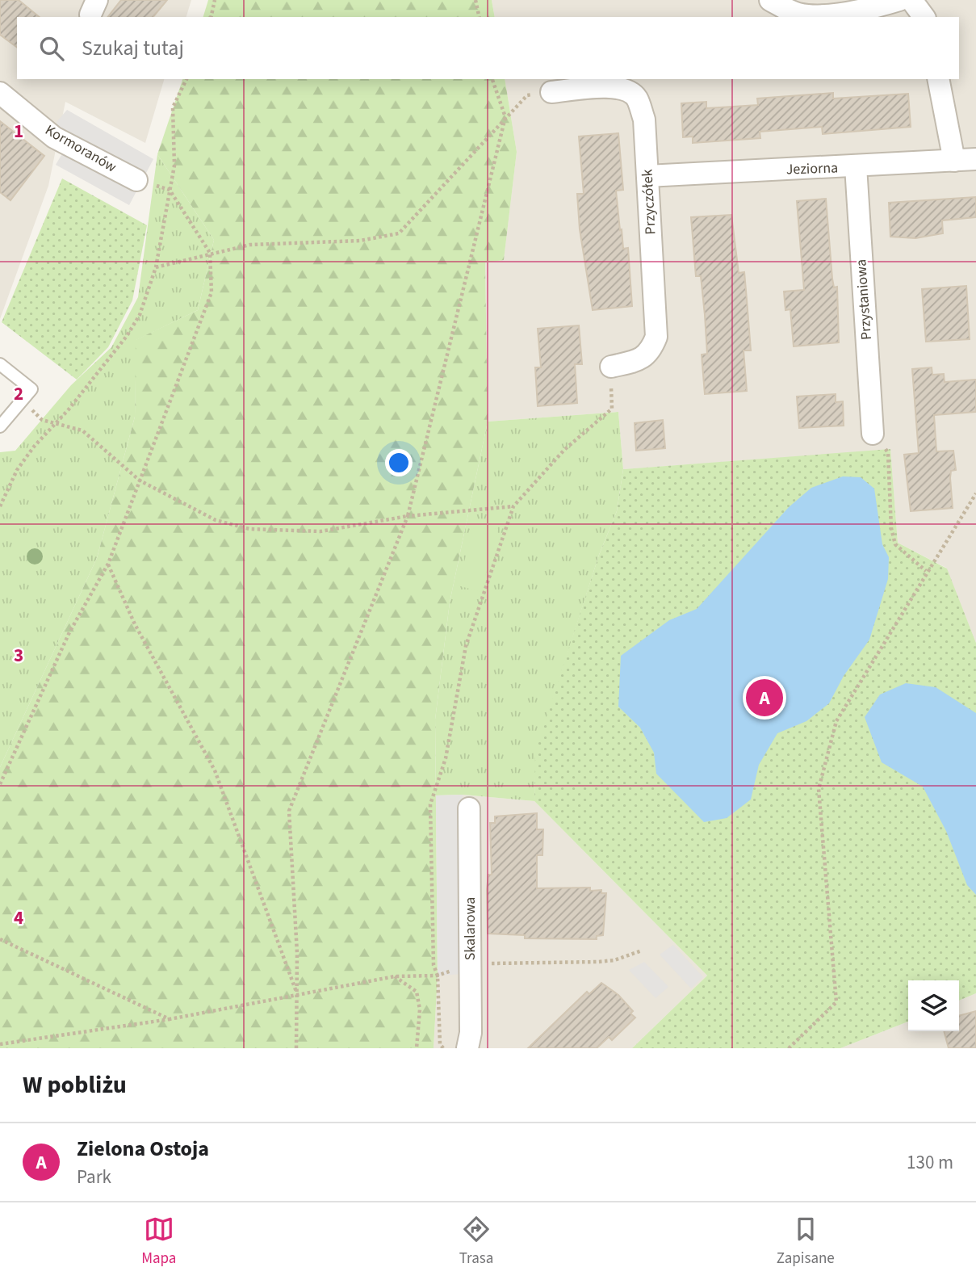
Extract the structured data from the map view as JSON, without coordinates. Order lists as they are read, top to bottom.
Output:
{
  "streets": {
    "street": [
      "Kormoranów",
      "Jeziorna",
      "Przyczółek",
      "Przystaniowa",
      "Skalarowa"
    ]
  },
  "crossings": [
    ["Jeziorna", "Przyczółek"],
    ["Jeziorna", "Przystaniowa"]
  ],
  "page": {
    "search": "Szukaj tutaj",
    "pins": "A",
    "heading": "W pobliżu",
    "list": [
      {
        "mark": "A",
        "name": "Zielona Ostoja",
        "note": "Park",
        "value": "130 m"
      }
    ],
    "nav": ["Mapa", "Trasa", "Zapisane"]
  },
  "grid": {
    "rows": [
      "1",
      "2",
      "3",
      "4"
    ]
  }
}
